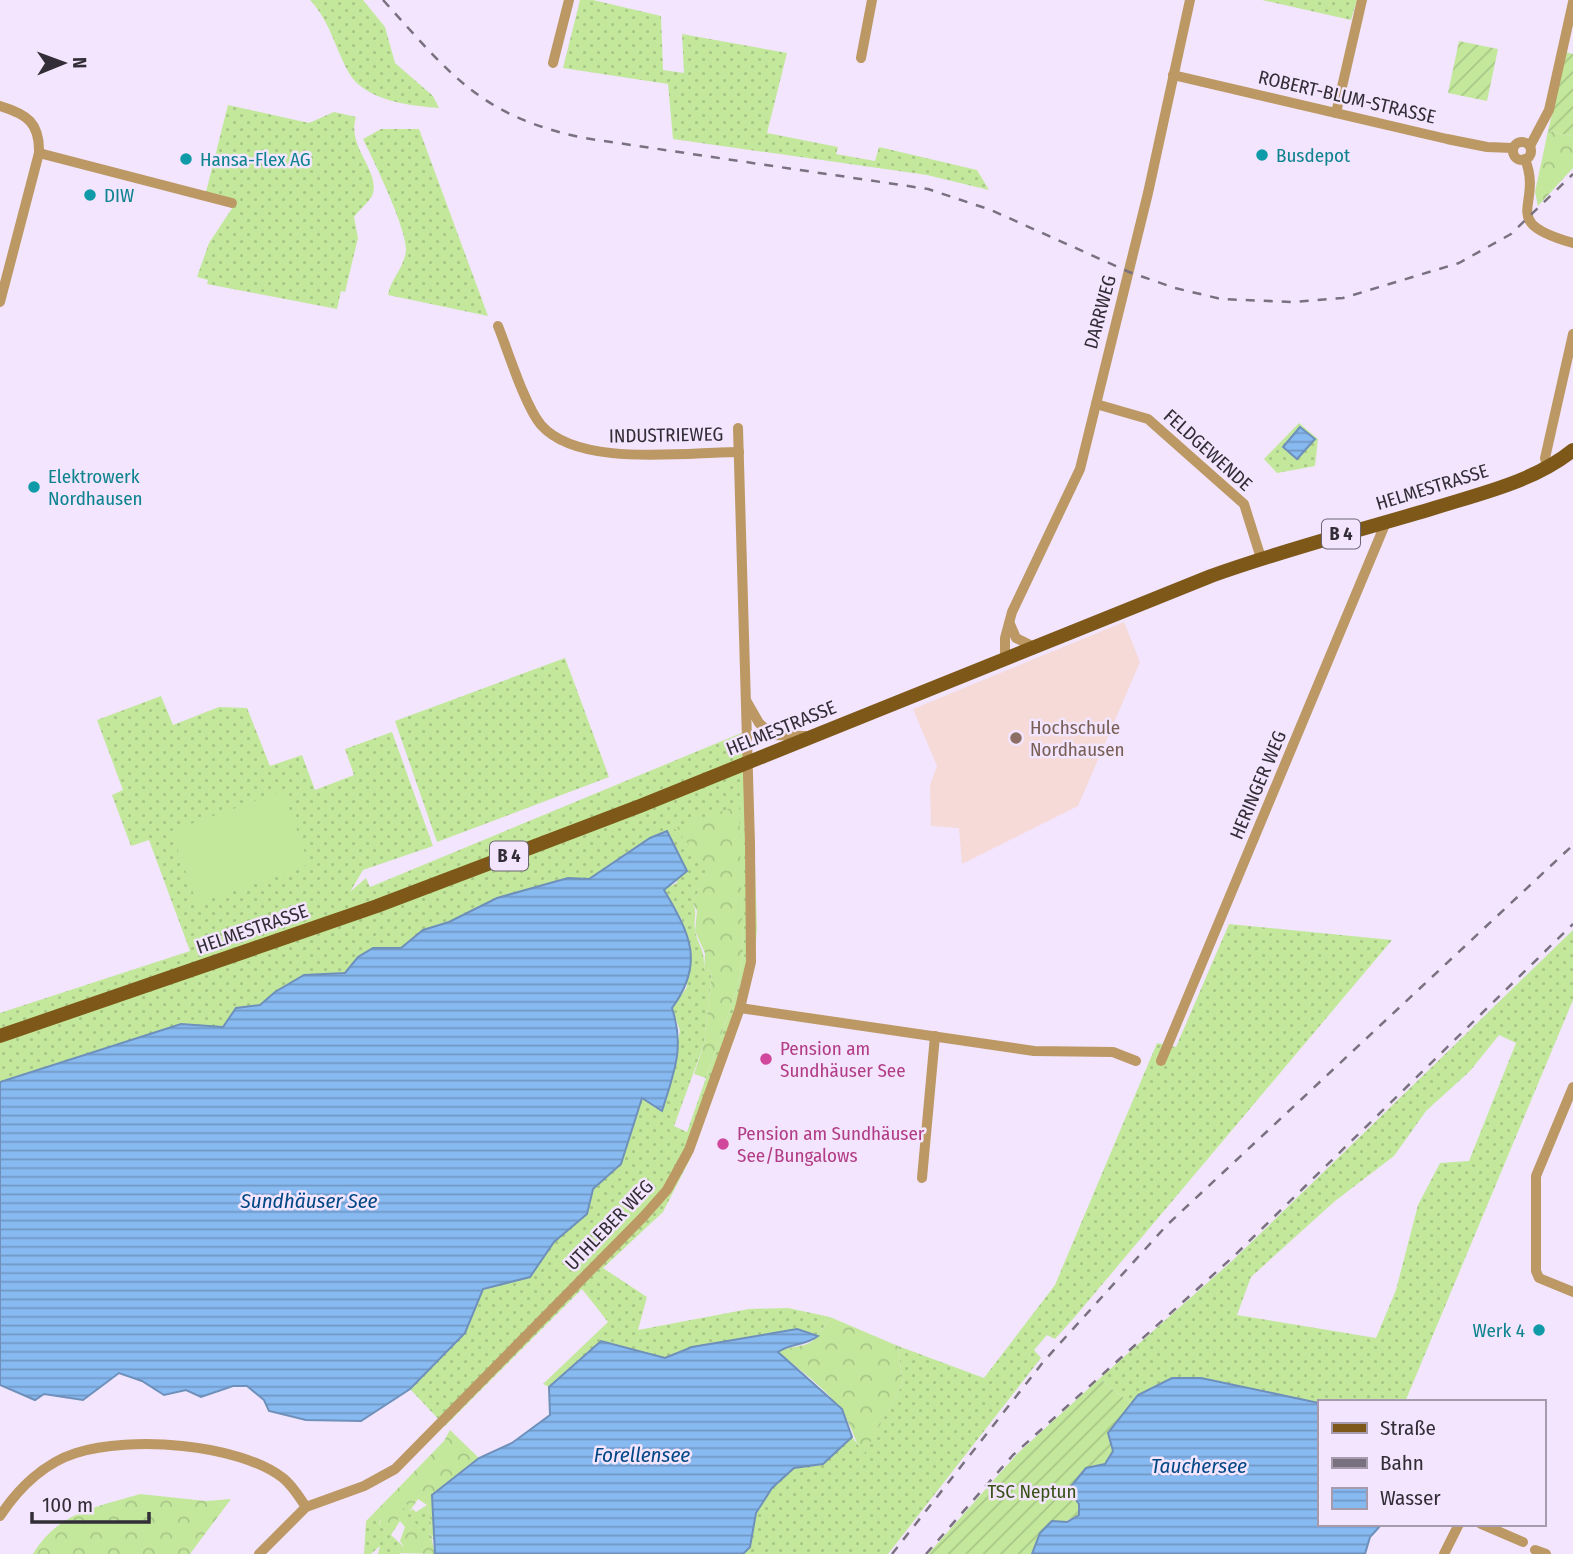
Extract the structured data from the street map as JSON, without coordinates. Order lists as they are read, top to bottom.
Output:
{
  "streets": {
    "main road": ["HELMESTRASSE", "B 4"],
    "street": [
      "ROBERT-BLUM-STRASSE",
      "DARRWEG",
      "INDUSTRIEWEG",
      "FELDGEWENDE",
      "HERINGER WEG",
      "UTHLEBER WEG"
    ]
  },
  "crossings": [
    ["ROBERT-BLUM-STRASSE", "DARRWEG"],
    ["DARRWEG", "FELDGEWENDE"],
    ["DARRWEG", "HELMESTRASSE"],
    ["INDUSTRIEWEG", "HELMESTRASSE"],
    ["INDUSTRIEWEG", "UTHLEBER WEG"],
    ["FELDGEWENDE", "HELMESTRASSE"],
    ["HELMESTRASSE", "HERINGER WEG"],
    ["HELMESTRASSE", "UTHLEBER WEG"]
  ],
  "water": ["Sundhäuser See", "Forellensee", "Tauchersee"],
  "parks": ["TSC Neptun"],
  "places": [
    "Busdepot",
    "Hansa-Flex AG",
    "DIW",
    "Elektrowerk Nordhausen",
    "Hochschule Nordhausen",
    "Pension am Sundhäuser See",
    "Pension am Sundhäuser See/Bungalows",
    "Werk 4"
  ],
  "legend": ["Straße", "Bahn", "Wasser"],
  "scale_bar": "100 m",
  "north": "right"
}
